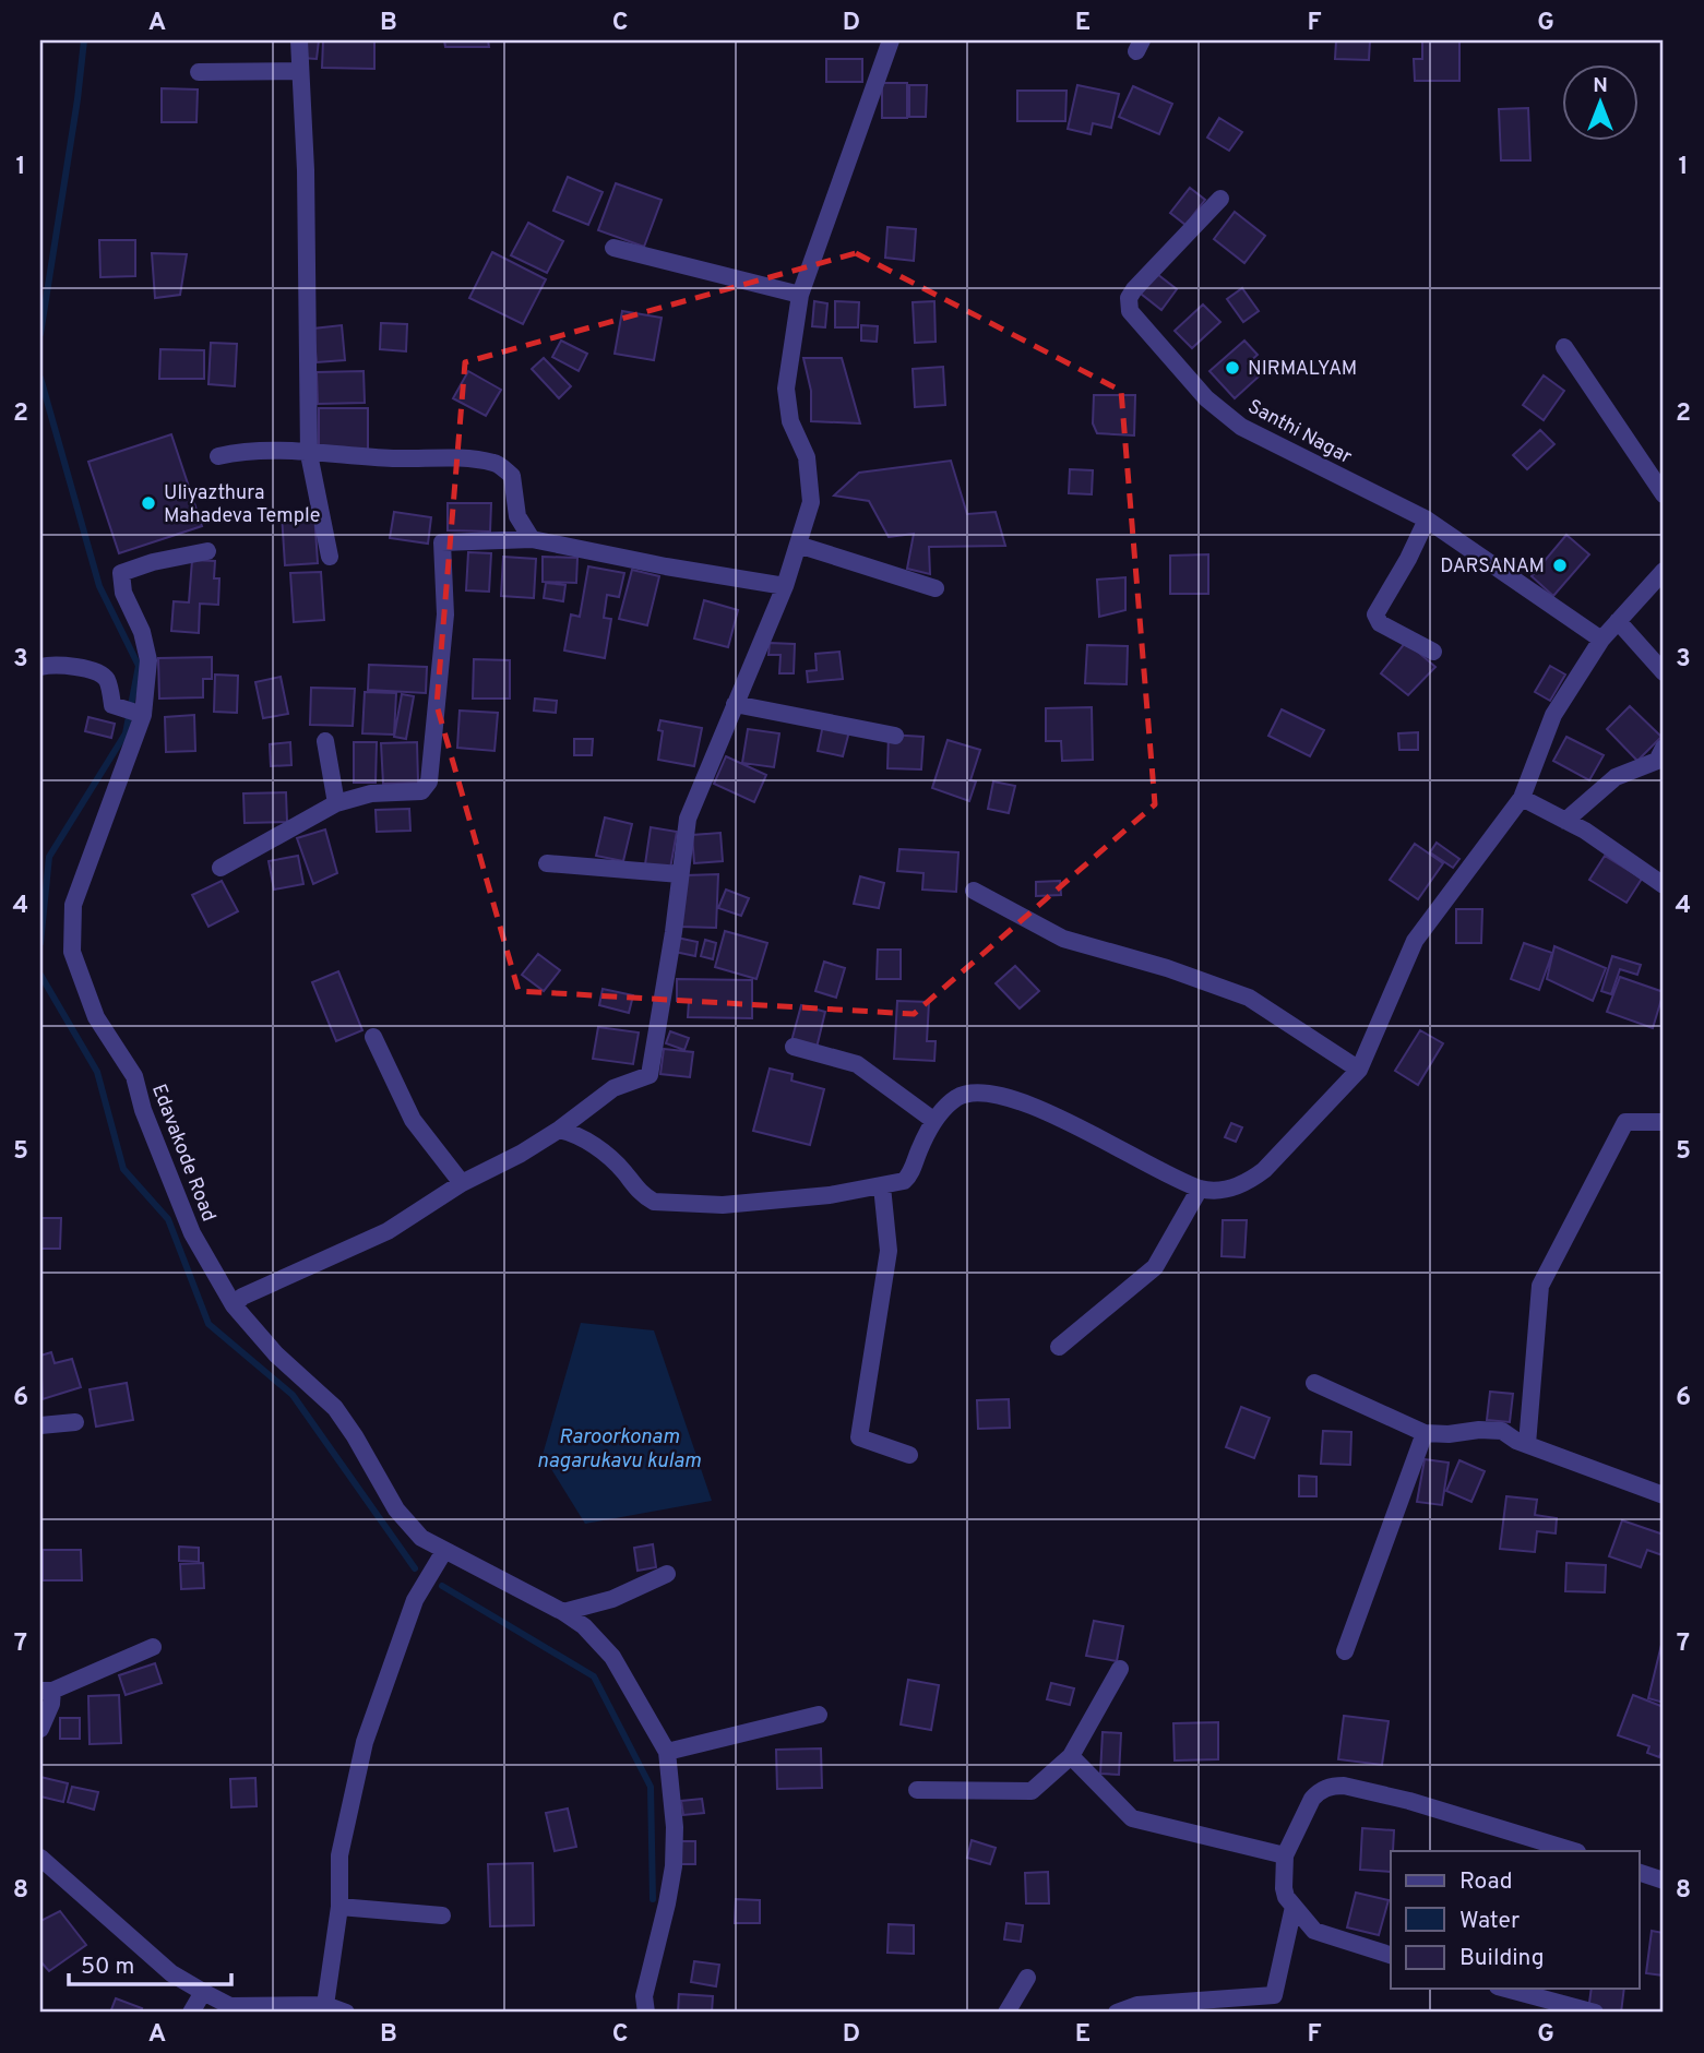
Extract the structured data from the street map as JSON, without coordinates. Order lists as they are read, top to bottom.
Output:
{
  "streets": {
    "street": ["Santhi Nagar", "Edavakode Road"]
  },
  "water": ["Raroorkonam nagarukavu kulam"],
  "places": ["NIRMALYAM", "Uliyazthura Mahadeva Temple", "DARSANAM"],
  "legend": ["Road", "Water", "Building"],
  "scale_bar": "50 m",
  "north": "top",
  "grid": {
    "columns": [
      "A",
      "B",
      "C",
      "D",
      "E",
      "F",
      "G"
    ],
    "rows": [
      "1",
      "2",
      "3",
      "4",
      "5",
      "6",
      "7",
      "8"
    ]
  }
}
